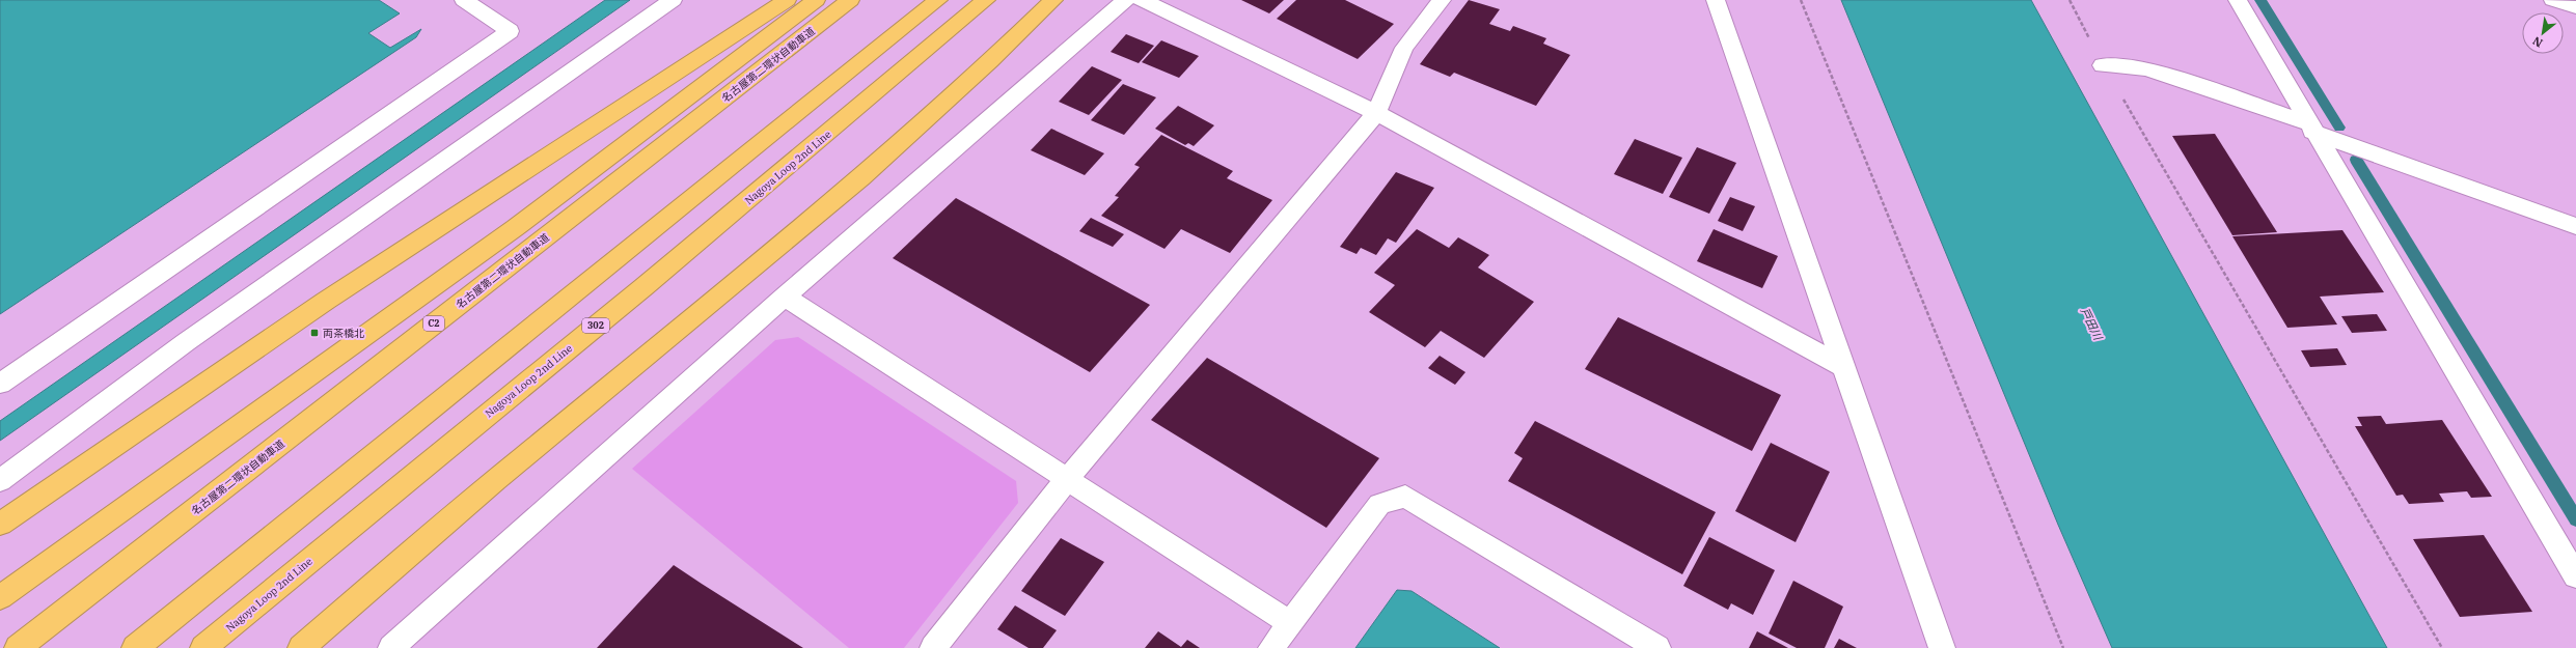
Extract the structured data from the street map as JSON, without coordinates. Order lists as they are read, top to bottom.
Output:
{
  "streets": {
    "highway": [
      "名古屋第二環状自動車道",
      "Nagoya Loop 2nd Line",
      "C2",
      "302"
    ]
  },
  "water": ["戸田川"],
  "places": {
    "transit": ["両茶橋北"]
  },
  "north": "bottom left"
}
